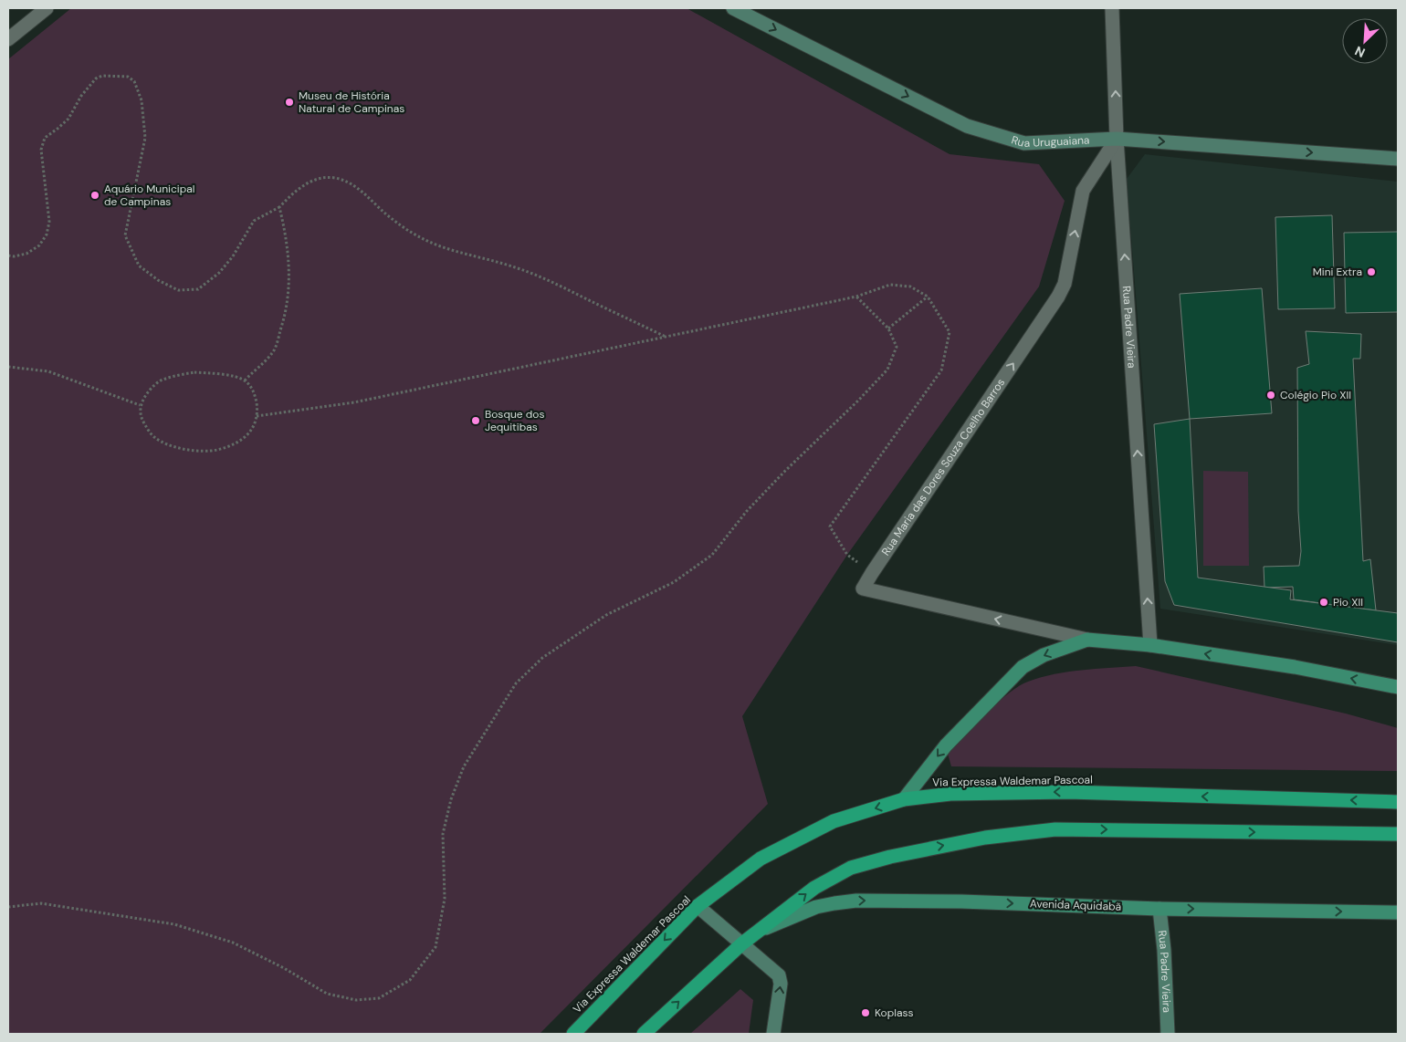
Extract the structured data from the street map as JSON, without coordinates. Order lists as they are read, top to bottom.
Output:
{
  "streets": {
    "highway": ["Via Expressa Waldemar Pascoal"],
    "main road": ["Rua Uruguaiana", "Rua Padre Vieira", "Avenida Aquidabã"],
    "street": ["Rua Maria das Dores Souza Coelho Barros"]
  },
  "crossings": [
    ["Rua Uruguaiana", "Rua Padre Vieira"],
    ["Rua Uruguaiana", "Rua Maria das Dores Souza Coelho Barros"],
    ["Rua Padre Vieira", "Rua Maria das Dores Souza Coelho Barros"],
    ["Rua Padre Vieira", "Avenida Aquidabã"]
  ],
  "one_way": ["Rua Uruguaiana", "Rua Padre Vieira", "Avenida Aquidabã"],
  "places": [
    "Museu de História Natural de Campinas",
    "Aquário Municipal de Campinas",
    "Mini Extra",
    "Colégio Pio XII",
    "Bosque dos Jequitibas",
    "Pio XII",
    "Koplass"
  ],
  "north": "bottom left"
}
